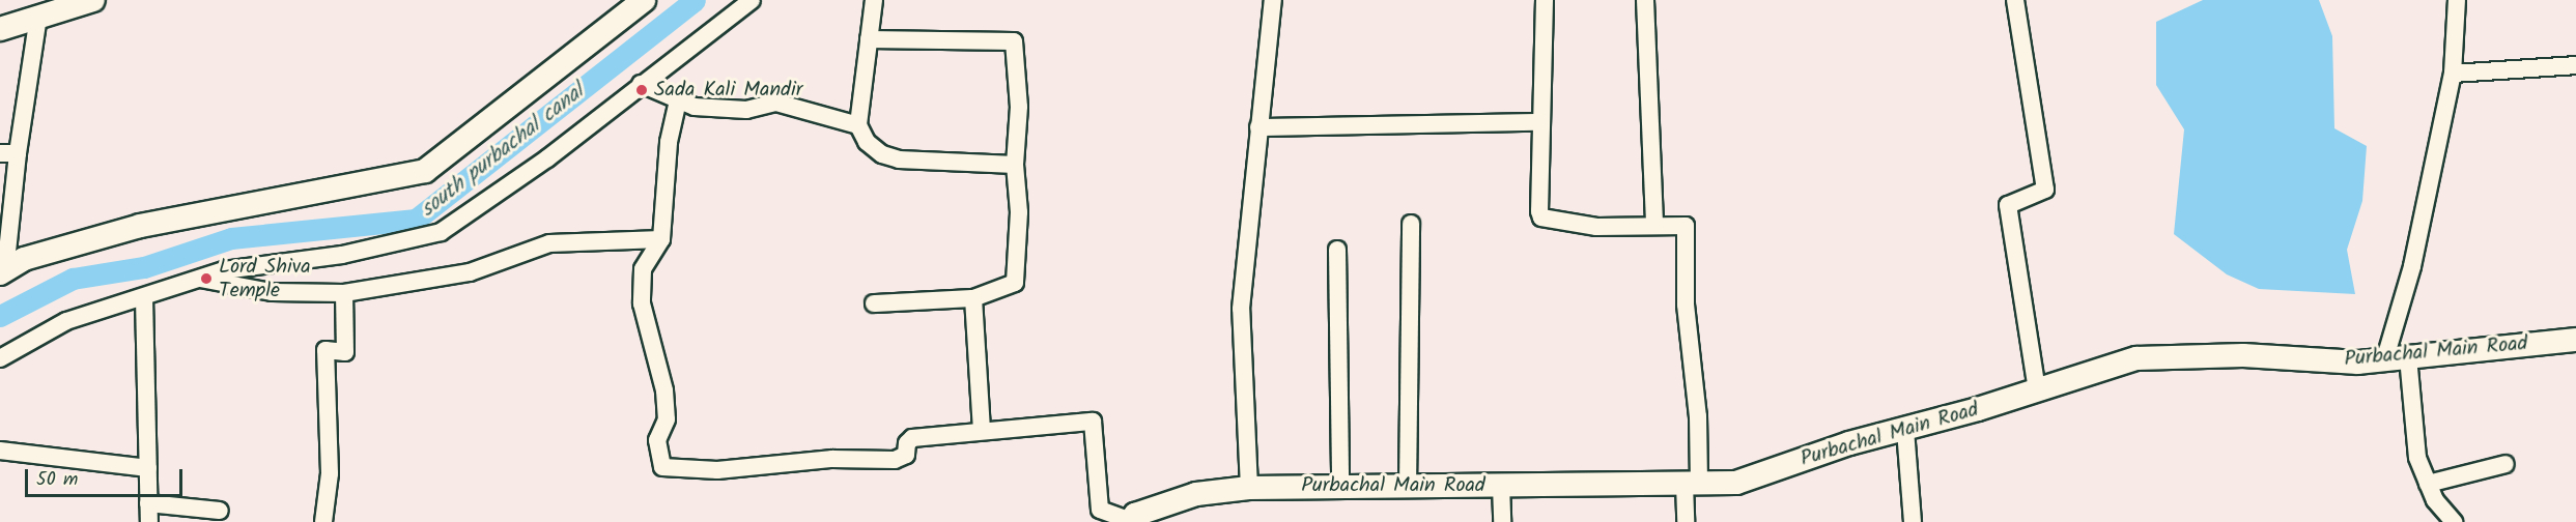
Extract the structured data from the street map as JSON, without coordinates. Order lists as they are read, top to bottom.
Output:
{
  "streets": {
    "street": ["Purbachal Main Road"]
  },
  "water": ["south purbachal canal"],
  "places": ["Sada Kali Mandir", "Lord Shiva Temple"],
  "scale_bar": "50 m"
}
